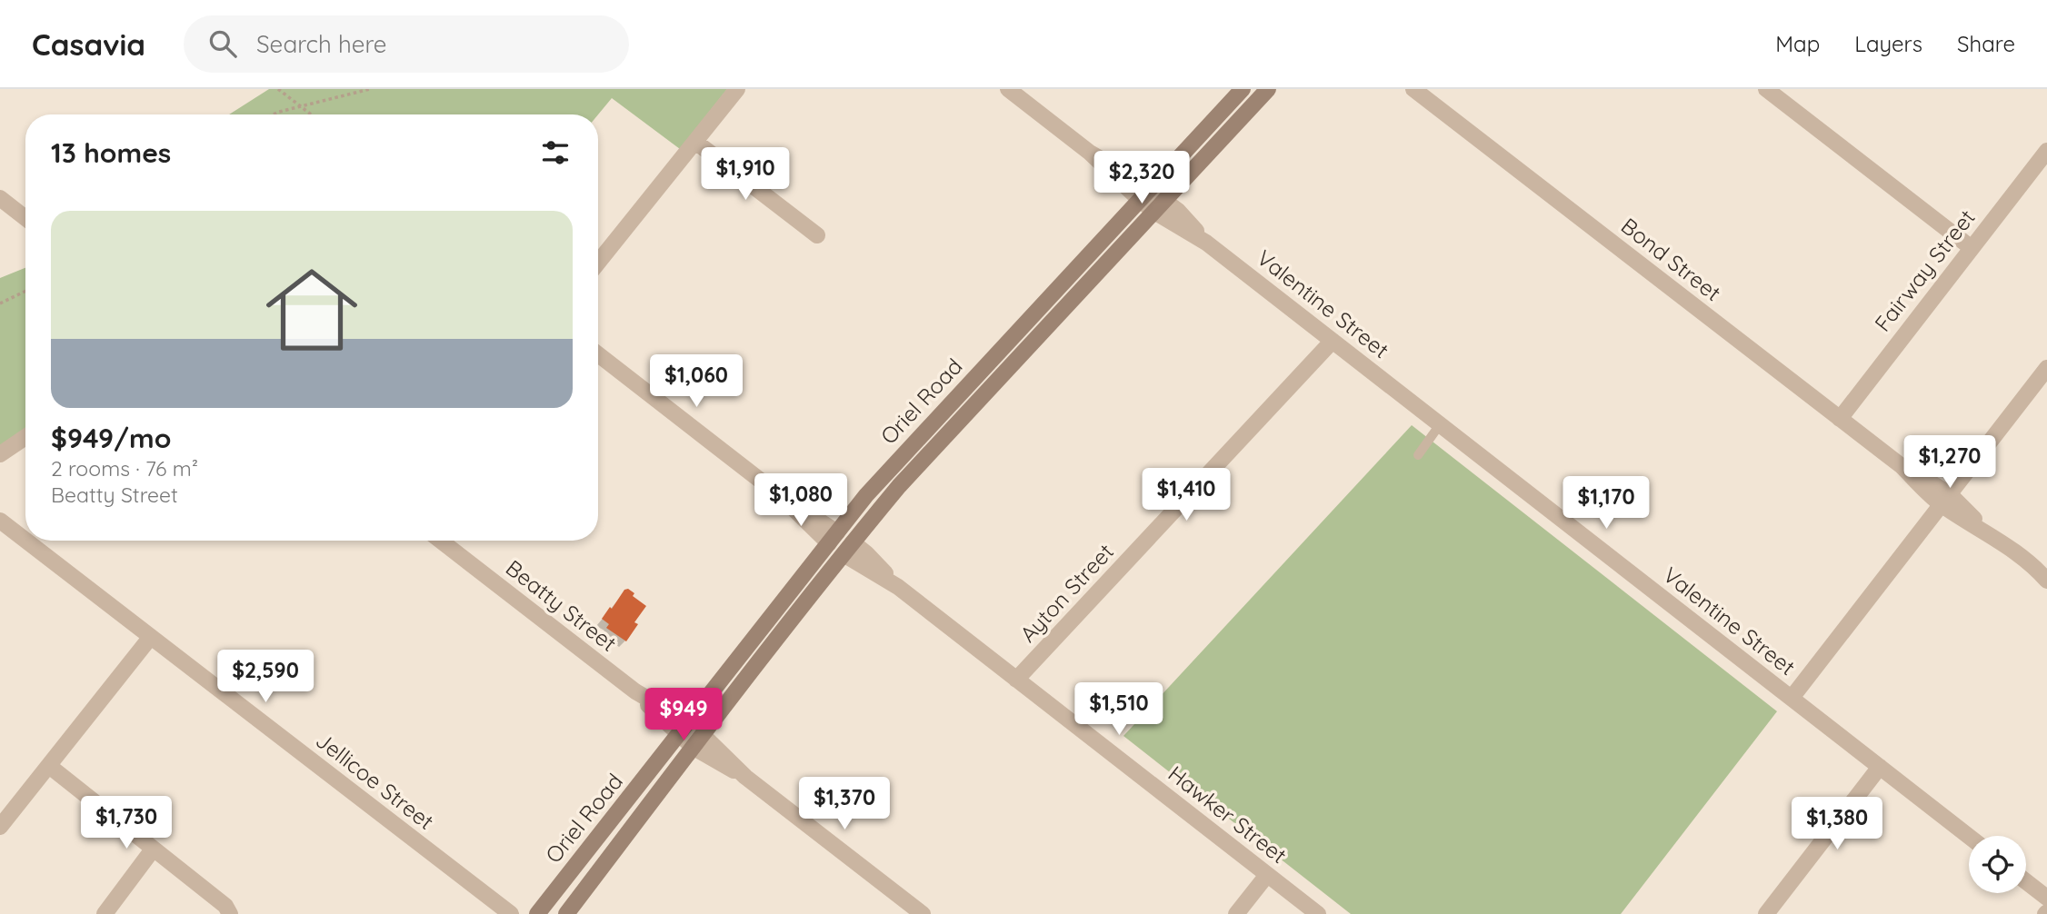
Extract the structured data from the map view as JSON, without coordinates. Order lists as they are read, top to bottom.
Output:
{
  "streets": {
    "main road": ["Oriel Road"],
    "street": [
      "Bond Street",
      "Fairway Street",
      "Valentine Street",
      "Ayton Street",
      "Beatty Street",
      "Jellicoe Street",
      "Hawker Street"
    ]
  },
  "crossings": [
    ["Bond Street", "Fairway Street"],
    ["Valentine Street", "Oriel Road"],
    ["Valentine Street", "Ayton Street"],
    ["Oriel Road", "Beatty Street"],
    ["Oriel Road", "Hawker Street"],
    ["Ayton Street", "Hawker Street"]
  ],
  "page": {
    "header": "Casavia",
    "search": "Search here",
    "nav": ["Map", "Layers", "Share"],
    "heading": "13 homes",
    "price": [
      "$1,910",
      "$2,320",
      "$1,060",
      "$1,270",
      "$1,410",
      "$1,080",
      "$1,170",
      "$2,590",
      "$1,510",
      "$949",
      "$1,370",
      "$1,730",
      "$1,380"
    ],
    "list": [
      {
        "name": "$949/mo",
        "note": "2 rooms · 76 m² · Beatty Street"
      }
    ]
  }
}
